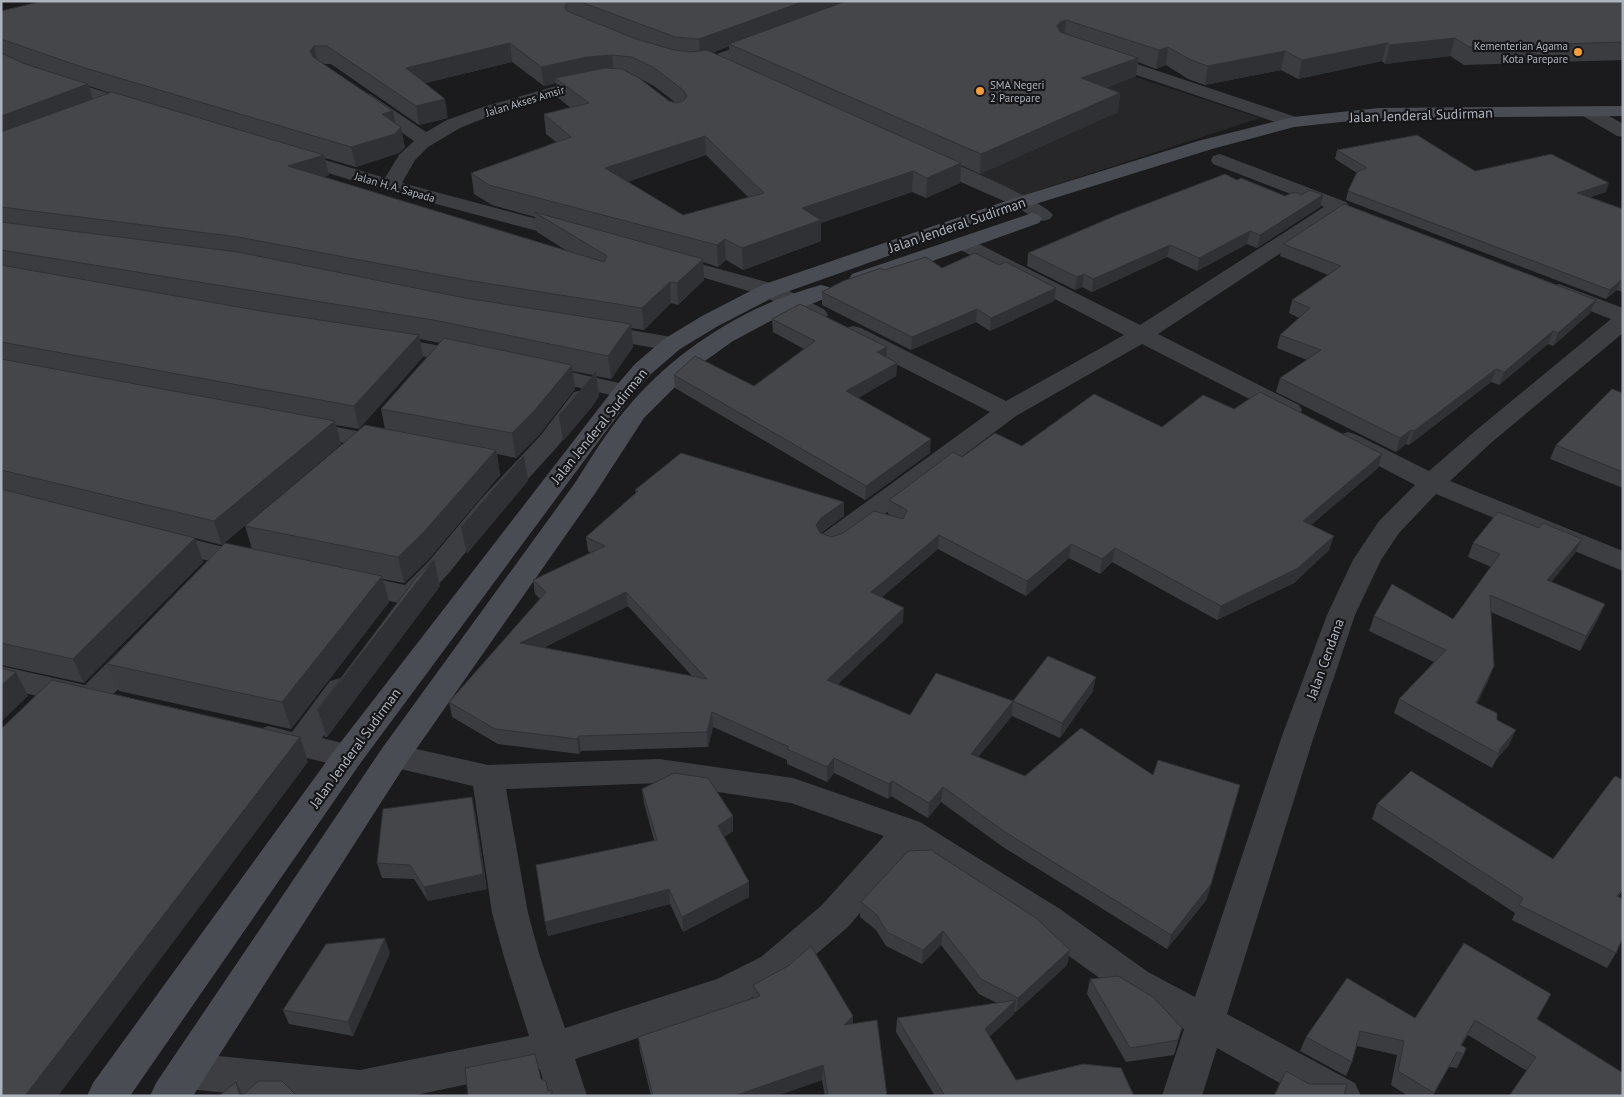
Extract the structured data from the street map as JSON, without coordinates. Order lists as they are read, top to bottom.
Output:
{
  "streets": {
    "main road": ["Jalan Jenderal Sudirman"],
    "street": ["Jalan Akses Amsir", "Jalan H. A. Sapada", "Jalan Cendana"]
  },
  "crossings": [
    ["Jalan Akses Amsir", "Jalan H. A. Sapada"]
  ],
  "places": ["Kementerian Agama Kota Parepare", "SMA Negeri 2 Parepare"]
}
